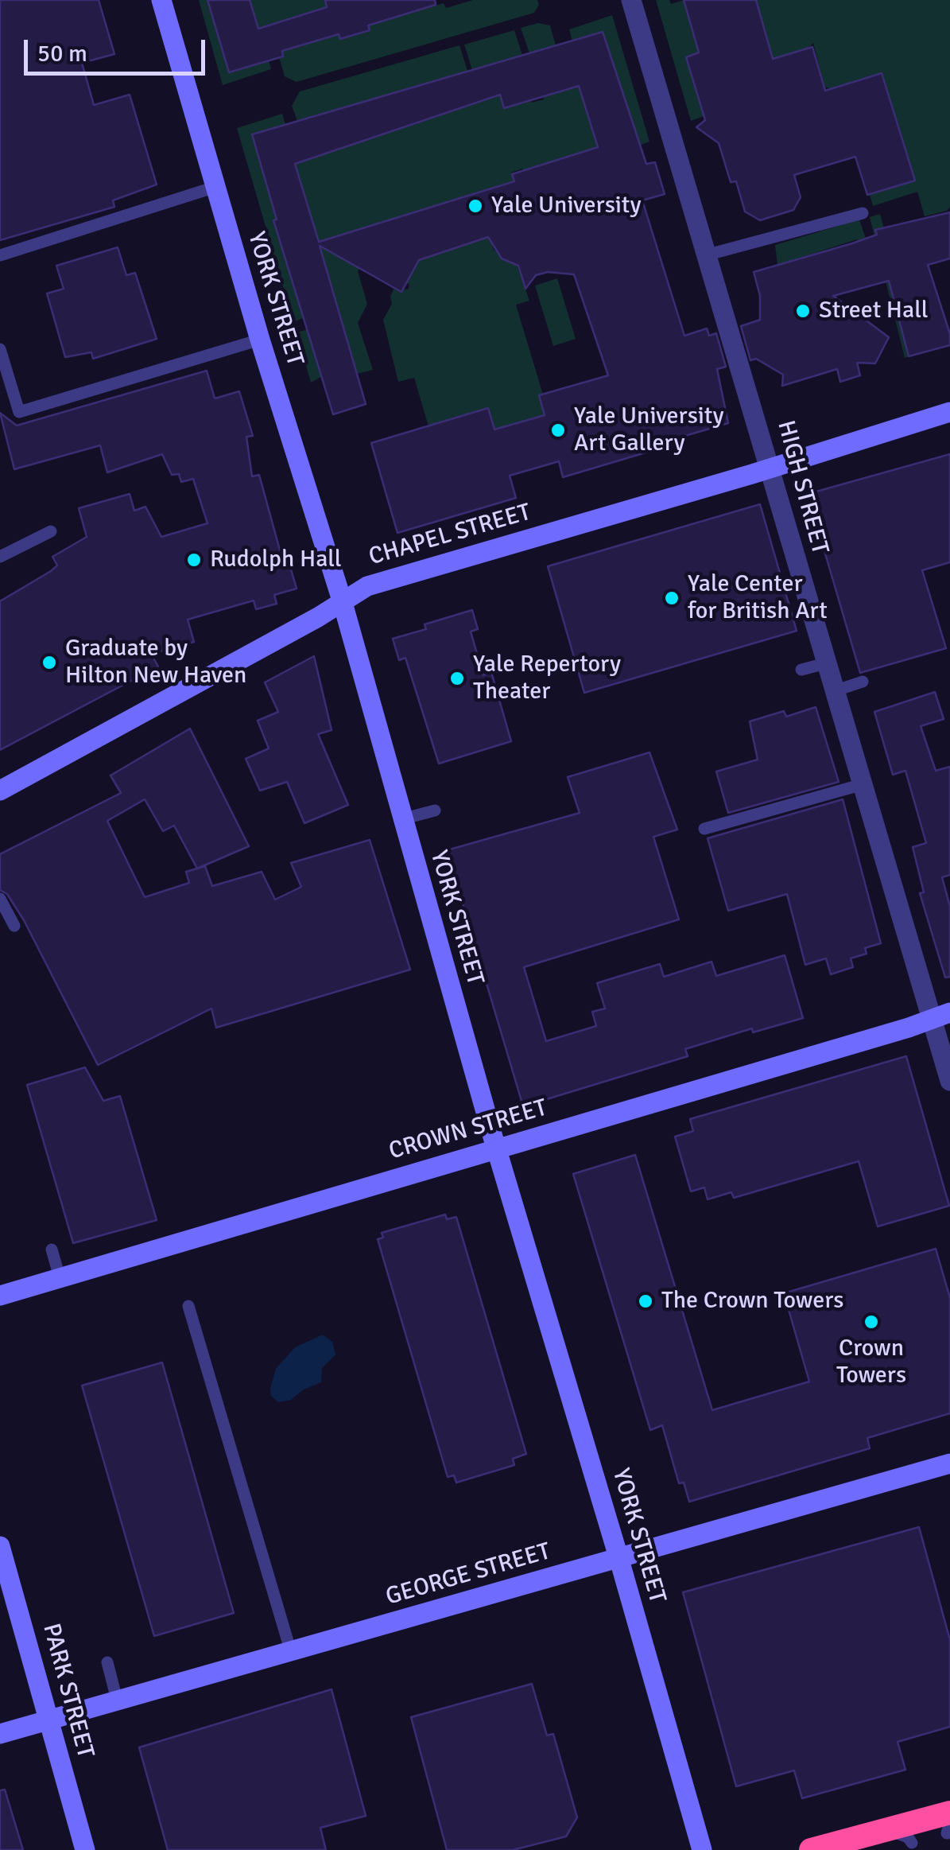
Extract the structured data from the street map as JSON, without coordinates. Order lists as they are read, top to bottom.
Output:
{
  "streets": {
    "main road": [
      "YORK STREET",
      "CHAPEL STREET",
      "CROWN STREET",
      "GEORGE STREET",
      "PARK STREET"
    ],
    "street": ["HIGH STREET"]
  },
  "crossings": [
    ["YORK STREET", "CHAPEL STREET"],
    ["YORK STREET", "CROWN STREET"],
    ["YORK STREET", "GEORGE STREET"],
    ["HIGH STREET", "CHAPEL STREET"],
    ["HIGH STREET", "CROWN STREET"],
    ["GEORGE STREET", "PARK STREET"]
  ],
  "places": [
    "Yale University",
    "Street Hall",
    "Yale University Art Gallery",
    "Rudolph Hall",
    "Yale Center for British Art",
    "Graduate by Hilton New Haven",
    "Yale Repertory Theater",
    "The Crown Towers",
    "Crown Towers"
  ],
  "scale_bar": "50 m"
}
